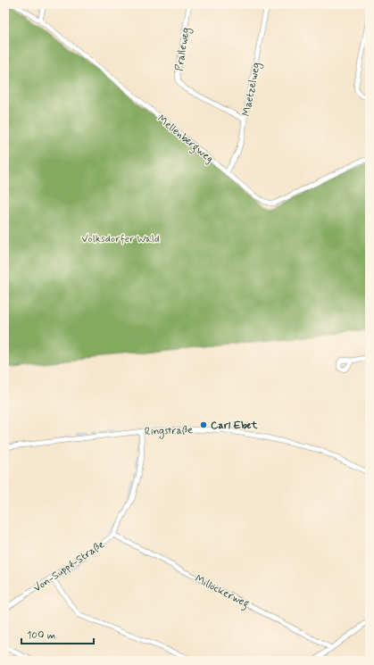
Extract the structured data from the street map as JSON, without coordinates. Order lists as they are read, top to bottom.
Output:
{
  "streets": {
    "street": [
      "Pralleweg",
      "Maetzelweg",
      "Mellenbergweg",
      "Ringstraße",
      "Von-Suppé-Straße",
      "Millöckerweg"
    ]
  },
  "crossings": [
    ["Pralleweg", "Maetzelweg"],
    ["Maetzelweg", "Mellenbergweg"],
    ["Ringstraße", "Von-Suppé-Straße"],
    ["Von-Suppé-Straße", "Millöckerweg"]
  ],
  "parks": ["Volksdorfer Wald"],
  "places": ["Carl Ebet"],
  "scale_bar": "100 m"
}
